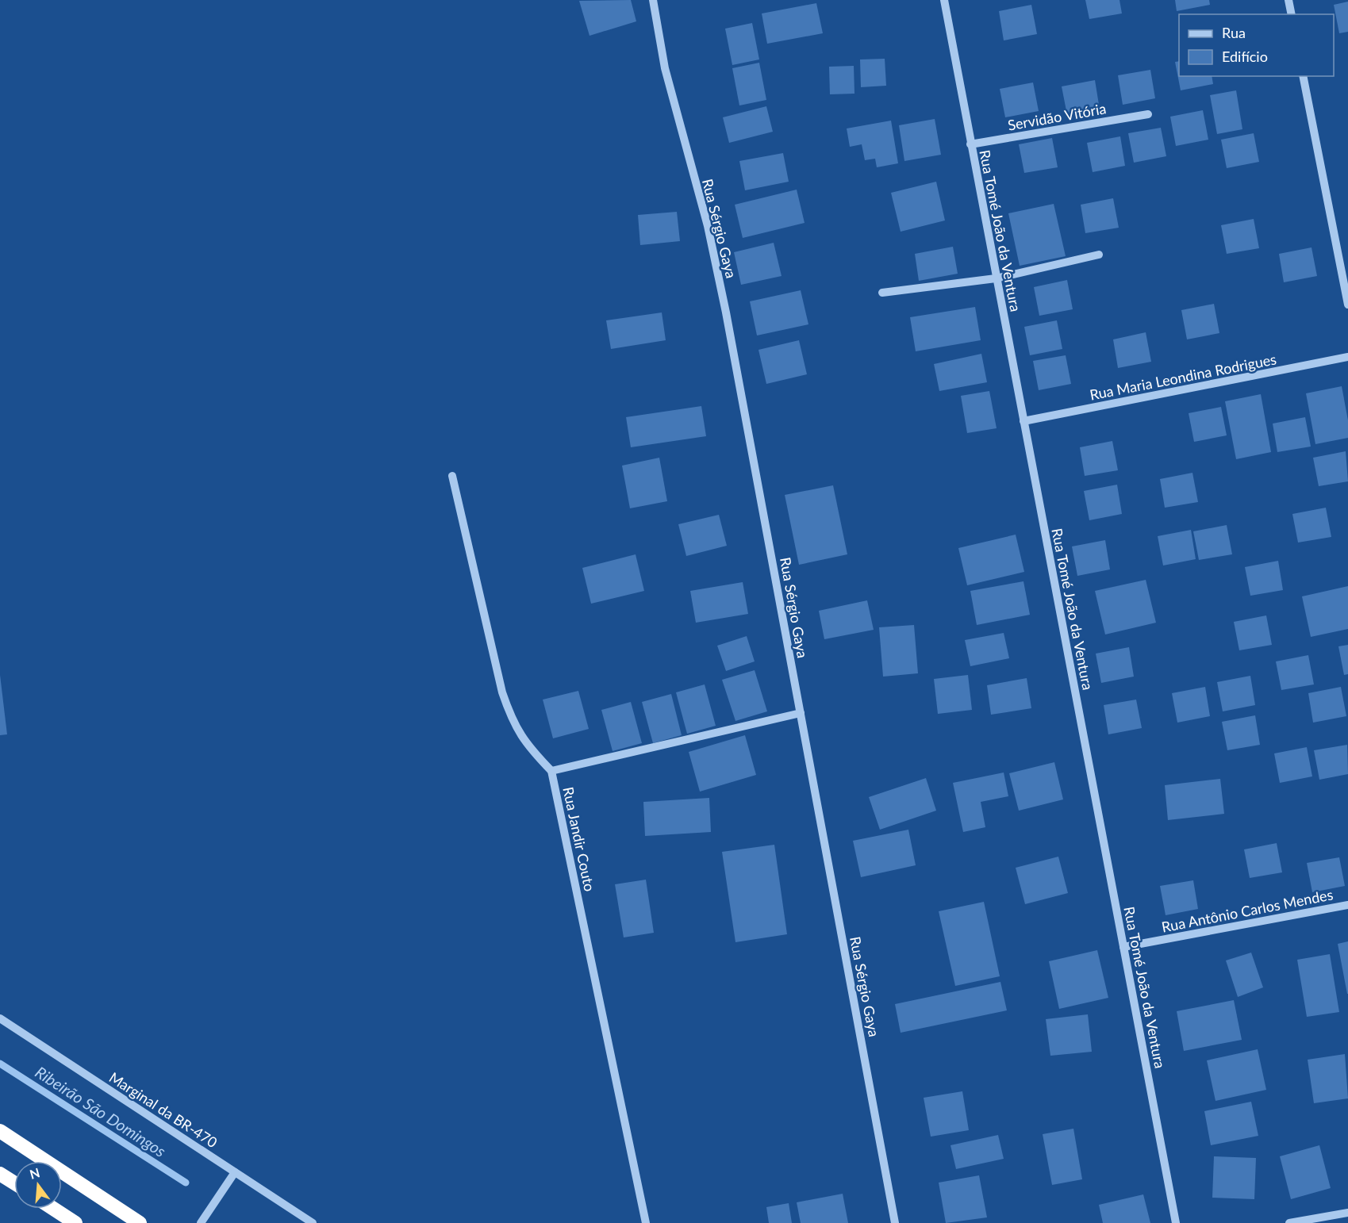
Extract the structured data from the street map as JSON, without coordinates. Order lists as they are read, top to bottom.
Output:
{
  "streets": {
    "street": [
      "Servidão Vitória",
      "Rua Sérgio Gaya",
      "Rua Tomé João da Ventura",
      "Rua Maria Leondina Rodrigues",
      "Rua Jandir Couto",
      "Rua Antônio Carlos Mendes",
      "Marginal da BR-470"
    ]
  },
  "crossings": [
    ["Servidão Vitória", "Rua Tomé João da Ventura"],
    ["Rua Tomé João da Ventura", "Rua Maria Leondina Rodrigues"],
    ["Rua Tomé João da Ventura", "Rua Antônio Carlos Mendes"]
  ],
  "water": ["Ribeirão São Domingos"],
  "legend": ["Rua", "Edifício"],
  "north": "top"
}
